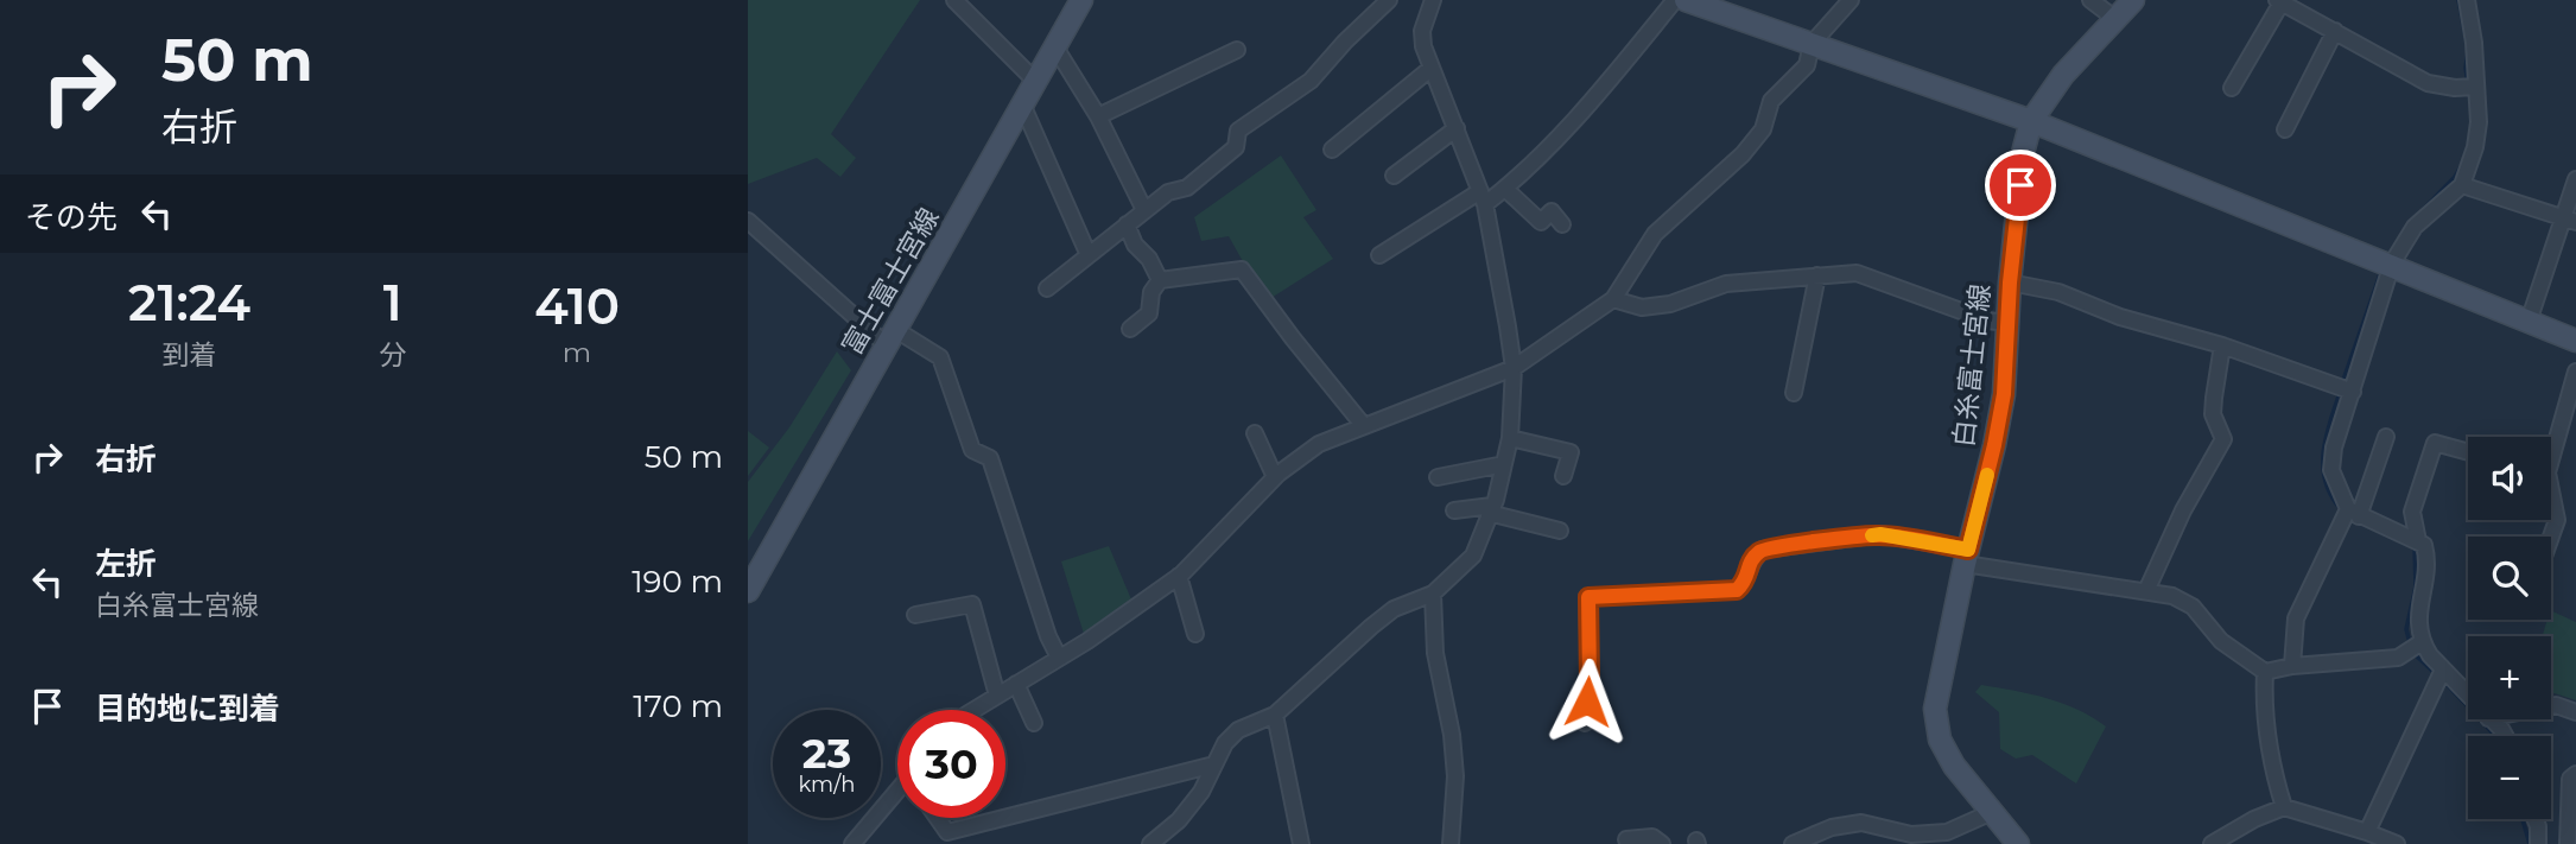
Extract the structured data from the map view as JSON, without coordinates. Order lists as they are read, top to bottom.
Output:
{
  "streets": {
    "main road": ["富士富士宮線", "白糸富士宮線"]
  },
  "page": {
    "turn": ["50 m", "右折"],
    "then": "その先",
    "eta": [
      "21:24",
      "到着",
      "1",
      "分",
      "410",
      "m"
    ],
    "list": [
      {
        "name": "右折",
        "value": "50 m"
      },
      {
        "name": "左折",
        "note": "白糸富士宮線",
        "value": "190 m"
      },
      {
        "name": "目的地に到着",
        "value": "170 m"
      }
    ],
    "map_buttons": ["+", "−"],
    "speed": "23 km/h",
    "limit": "30"
  }
}
